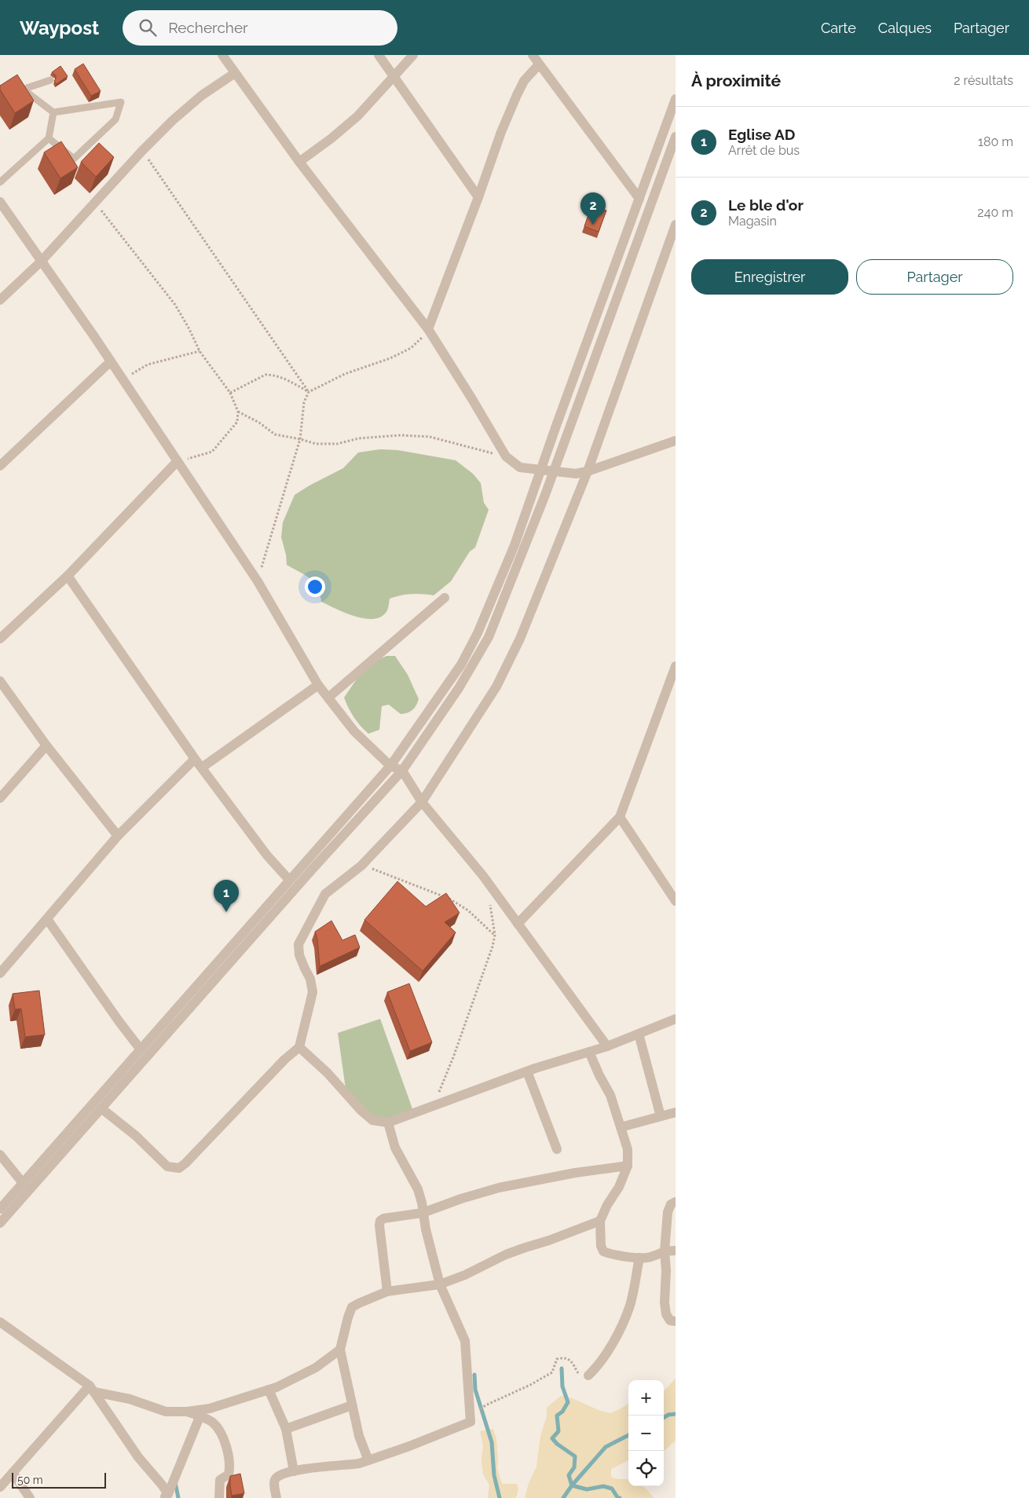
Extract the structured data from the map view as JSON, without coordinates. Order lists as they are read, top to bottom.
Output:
{
  "scale_bar": "50 m",
  "page": {
    "header": "Waypost",
    "search": "Rechercher",
    "nav": ["Carte", "Calques", "Partager"],
    "heading": ["À proximité", "2 résultats"],
    "list": [
      {
        "mark": "1",
        "name": "Eglise AD",
        "note": "Arrêt de bus",
        "value": "180 m"
      },
      {
        "mark": "2",
        "name": "Le ble d'or",
        "note": "Magasin",
        "value": "240 m"
      }
    ],
    "pins": ["2", "1"],
    "buttons": ["Enregistrer", "Partager"],
    "map_buttons": ["+", "−"],
    "scale": "50 m"
  }
}
